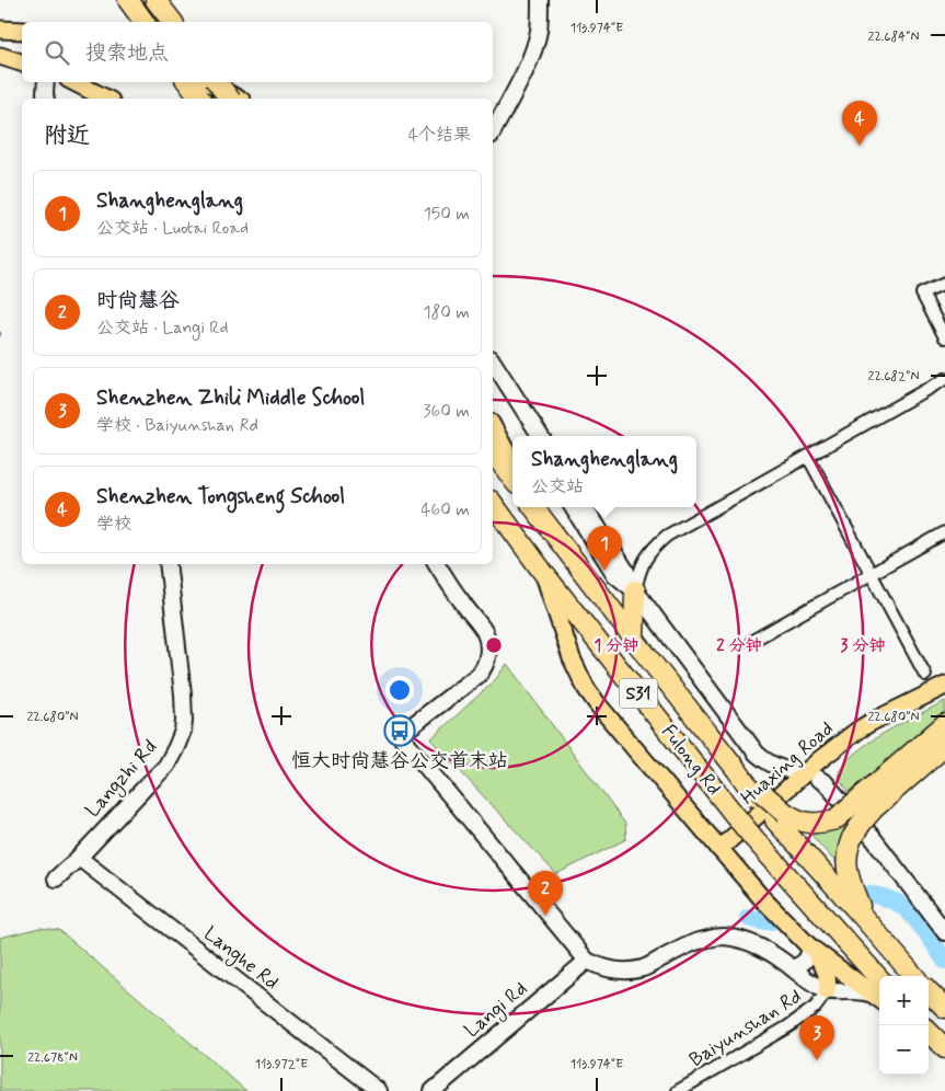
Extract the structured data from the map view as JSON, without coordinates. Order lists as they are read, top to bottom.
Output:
{
  "streets": {
    "highway": ["S31", "Fulong Rd"],
    "main road": ["Huaxing Road"],
    "street": [
      "Langzhi Rd",
      "Langhe Rd",
      "Langi Rd",
      "Baiyunshan Rd"
    ]
  },
  "crossings": [
    ["Langzhi Rd", "Langhe Rd"]
  ],
  "places": {
    "bus stop": ["恒大时尚慧谷公交首末站"]
  },
  "page": {
    "search": "搜索地点",
    "heading": ["附近", "4个结果"],
    "pins": [
      "4",
      "1",
      "2",
      "3"
    ],
    "list": [
      {
        "mark": "1",
        "name": "Shanghenglang",
        "note": "公交站 · Luotai Road",
        "value": "150 m"
      },
      {
        "mark": "2",
        "name": "时尚慧谷",
        "note": "公交站 · Langi Rd",
        "value": "180 m"
      },
      {
        "mark": "3",
        "name": "Shenzhen Zhili Middle School",
        "note": "学校 · Baiyunshan Rd",
        "value": "360 m"
      },
      {
        "mark": "4",
        "name": "Shenzhen Tongsheng School",
        "note": "学校",
        "value": "460 m"
      }
    ],
    "popup": ["Shanghenglang", "公交站"],
    "map_buttons": ["+", "−"]
  },
  "coordinates": [
    "113.974°E",
    "22.684°N",
    "22.682°N",
    "22.680°N",
    "22.678°N",
    "113.972°E"
  ],
  "rings": ["1 分钟", "2 分钟", "3 分钟"]
}
